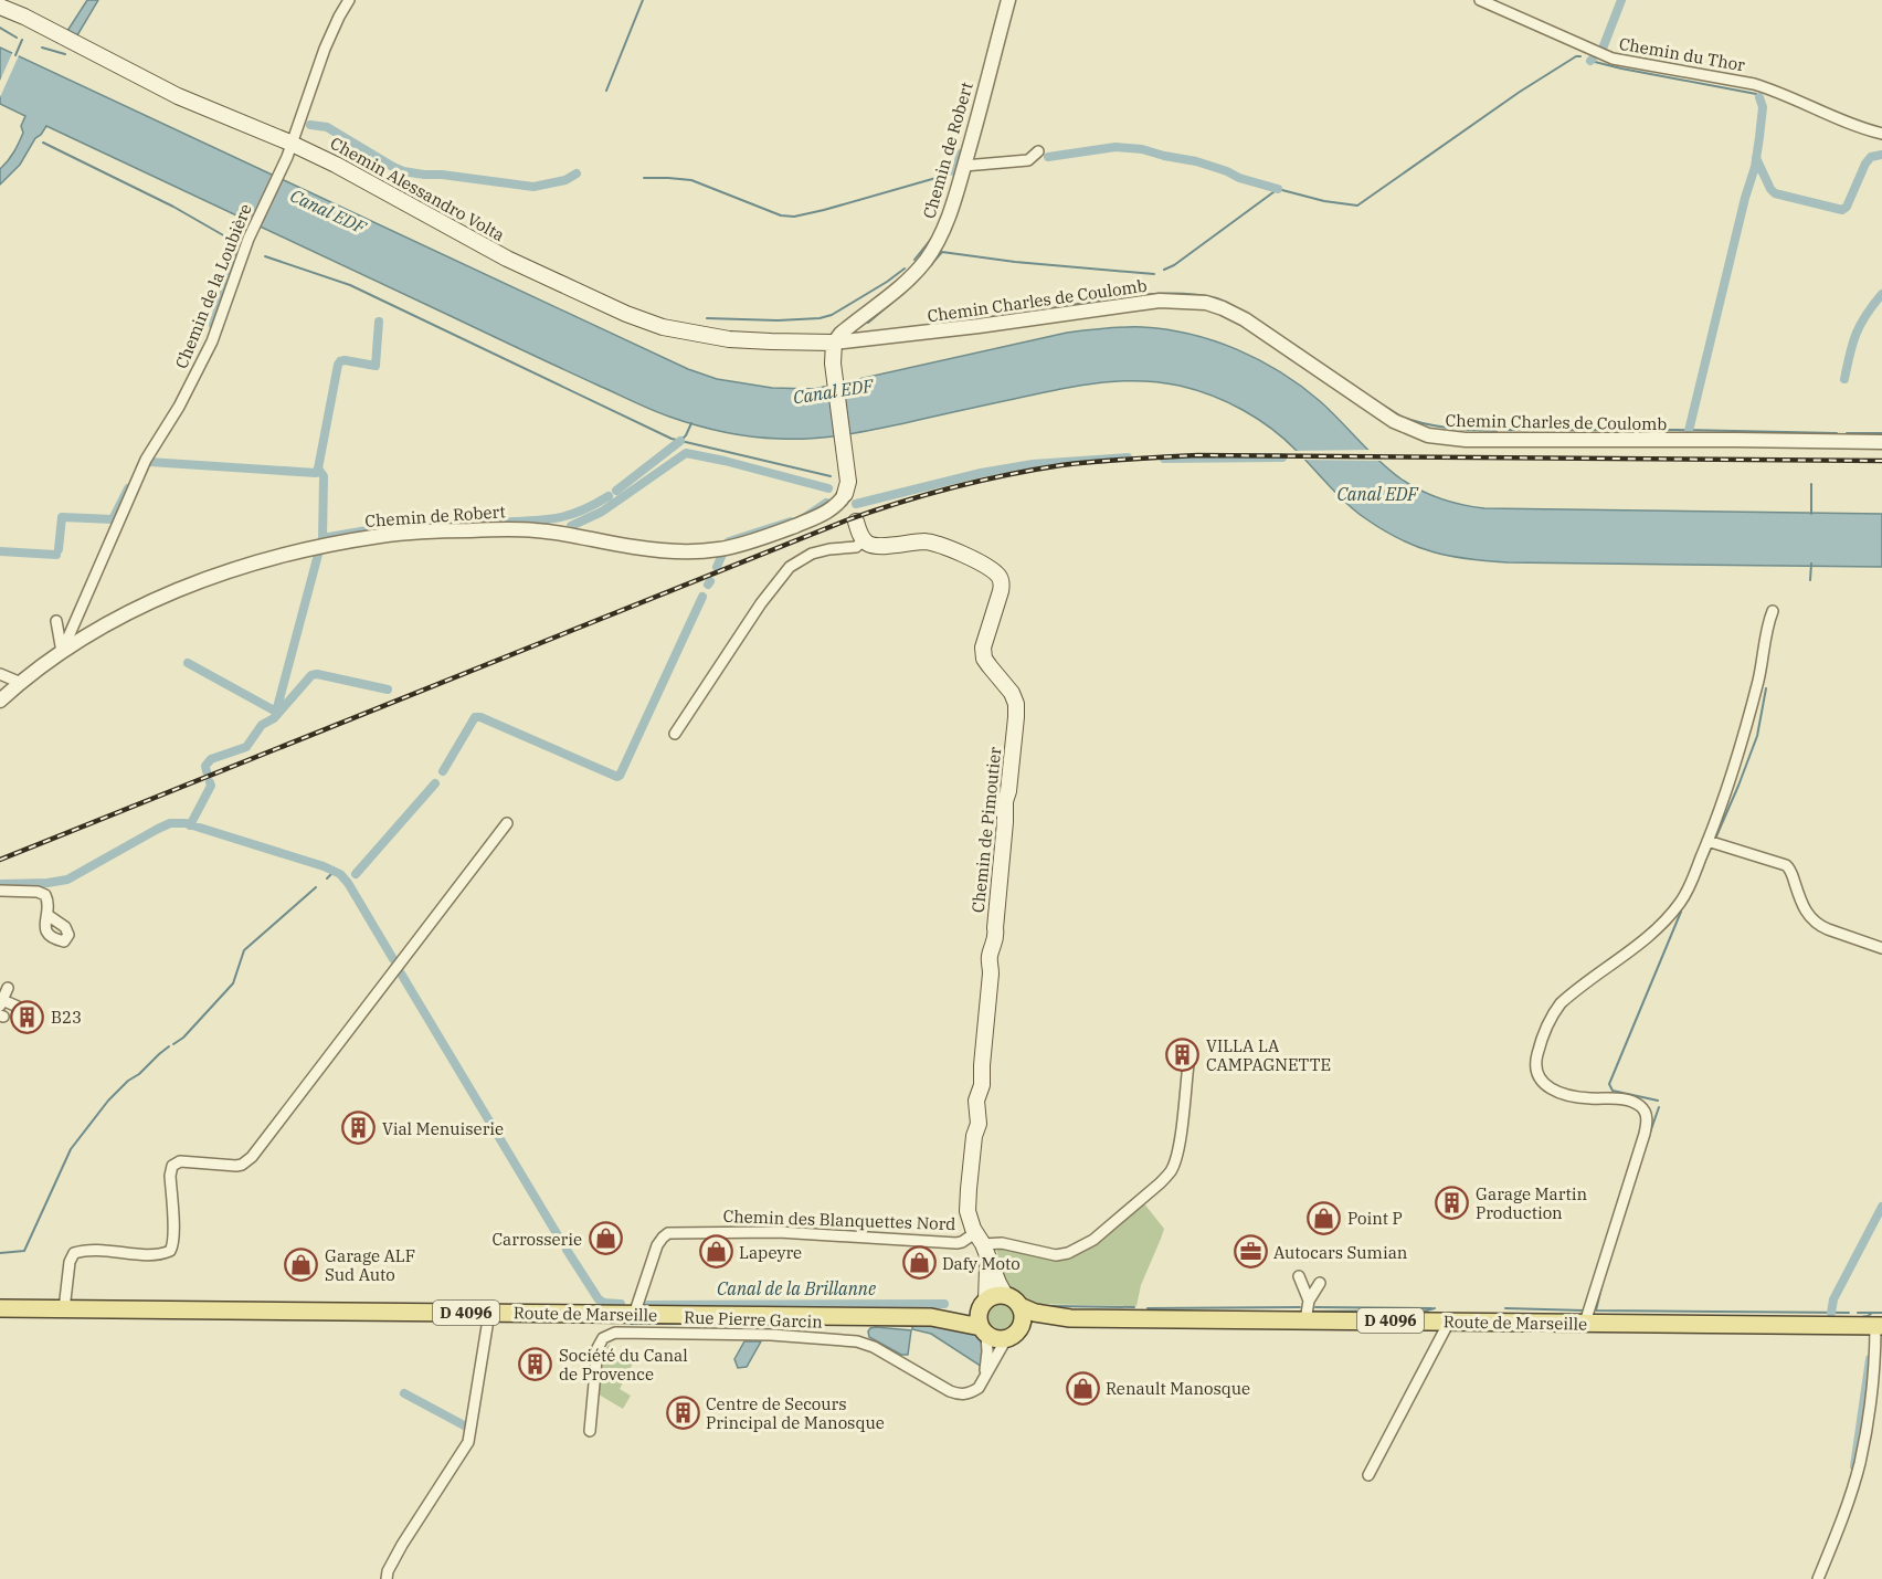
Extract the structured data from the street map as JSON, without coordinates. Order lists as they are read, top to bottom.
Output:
{
  "streets": {
    "main road": [
      "Chemin Alessandro Volta",
      "Chemin de Pimoutier",
      "D 4096",
      "Route de Marseille"
    ],
    "street": [
      "Chemin du Thor",
      "Chemin de Robert",
      "Chemin de la Loubière",
      "Chemin Charles de Coulomb",
      "Chemin des Blanquettes Nord",
      "Rue Pierre Garcin"
    ]
  },
  "crossings": [
    ["Chemin de Robert", "Chemin Alessandro Volta"],
    ["Chemin de Robert", "Chemin de la Loubière"],
    ["Chemin de Robert", "Chemin Charles de Coulomb"],
    ["Chemin Alessandro Volta", "Chemin de la Loubière"],
    ["Chemin Alessandro Volta", "Chemin Charles de Coulomb"],
    ["Chemin de Pimoutier", "Chemin des Blanquettes Nord"],
    ["Chemin de Pimoutier", "Route de Marseille"],
    ["Chemin des Blanquettes Nord", "Route de Marseille"]
  ],
  "water": ["Canal EDF", "Canal de la Brillanne"],
  "places": {
    "building": [
      "B23",
      "VILLA LA CAMPAGNETTE",
      "Vial Menuiserie",
      "Garage Martin Production",
      "Société du Canal de Provence",
      "Centre de Secours Principal de Manosque"
    ],
    "shop": [
      "Point P",
      "Carrosserie",
      "Lapeyre",
      "Dafy Moto",
      "Garage ALF Sud Auto",
      "Renault Manosque"
    ],
    "office": ["Autocars Sumian"]
  }
}
